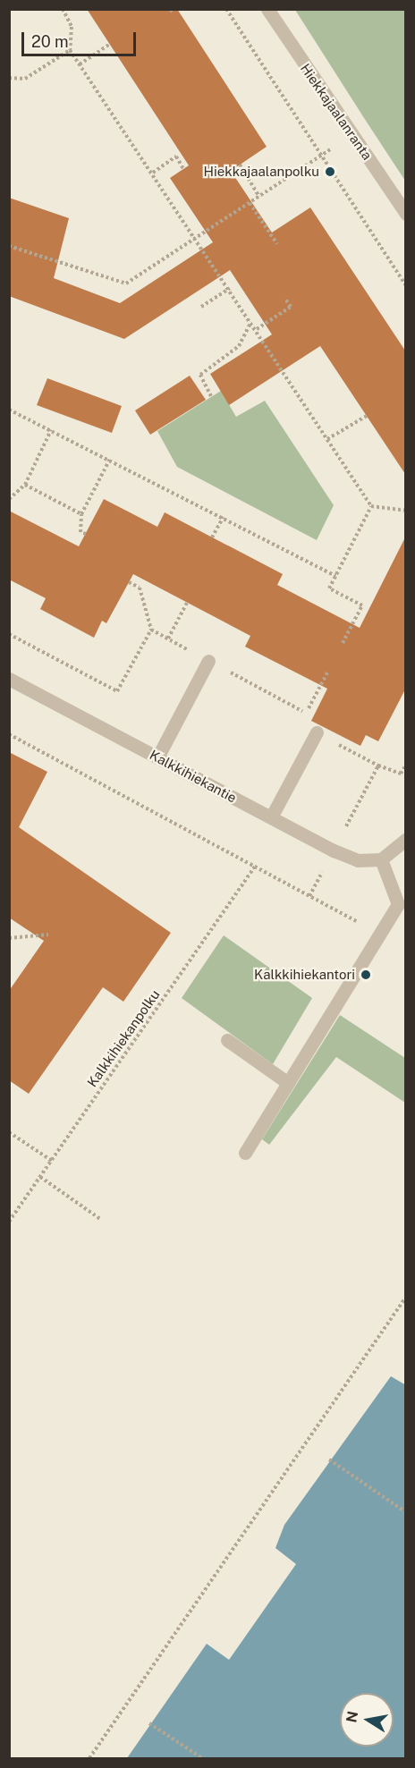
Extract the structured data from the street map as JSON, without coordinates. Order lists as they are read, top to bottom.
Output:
{
  "streets": {
    "street": ["Hiekkajaalanranta", "Kalkkihiekantie"],
    "path": ["Kalkkihiekanpolku"]
  },
  "places": ["Hiekkajaalanpolku", "Kalkkihiekantori"],
  "scale_bar": "20 m",
  "north": "left"
}
